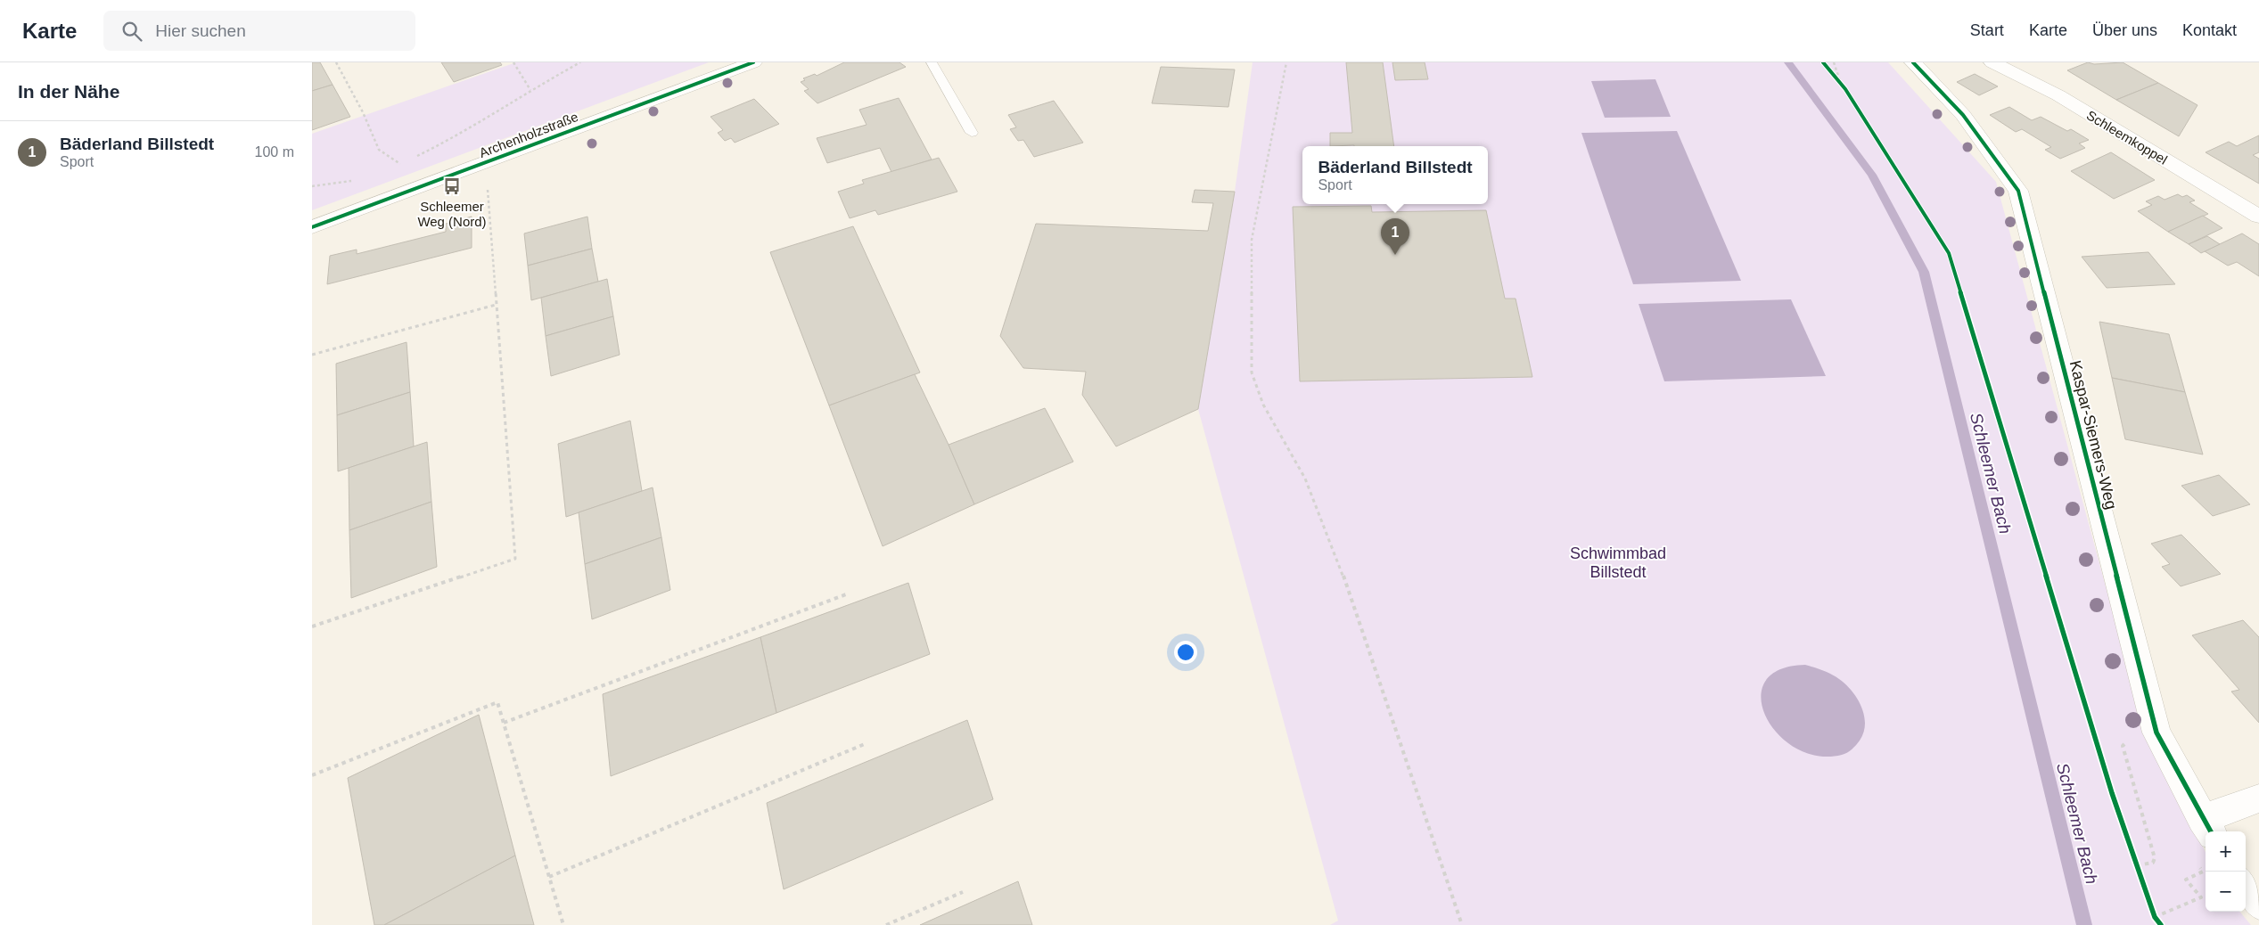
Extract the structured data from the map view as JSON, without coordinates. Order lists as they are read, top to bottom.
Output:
{
  "streets": {
    "street": ["Archenholzstraße", "Schleemkoppel", "Kaspar-Siemers-Weg"]
  },
  "water": ["Schleemer Bach"],
  "parks": ["Schwimmbad Billstedt"],
  "places": {
    "bus stop": ["Schleemer Weg (Nord)"]
  },
  "page": {
    "header": "Karte",
    "search": "Hier suchen",
    "nav": [
      "Start",
      "Karte",
      "Über uns",
      "Kontakt"
    ],
    "heading": "In der Nähe",
    "list": [
      {
        "mark": "1",
        "name": "Bäderland Billstedt",
        "note": "Sport",
        "value": "100 m"
      }
    ],
    "popup": ["Bäderland Billstedt", "Sport"],
    "pins": "1",
    "map_buttons": ["+", "−"]
  }
}
